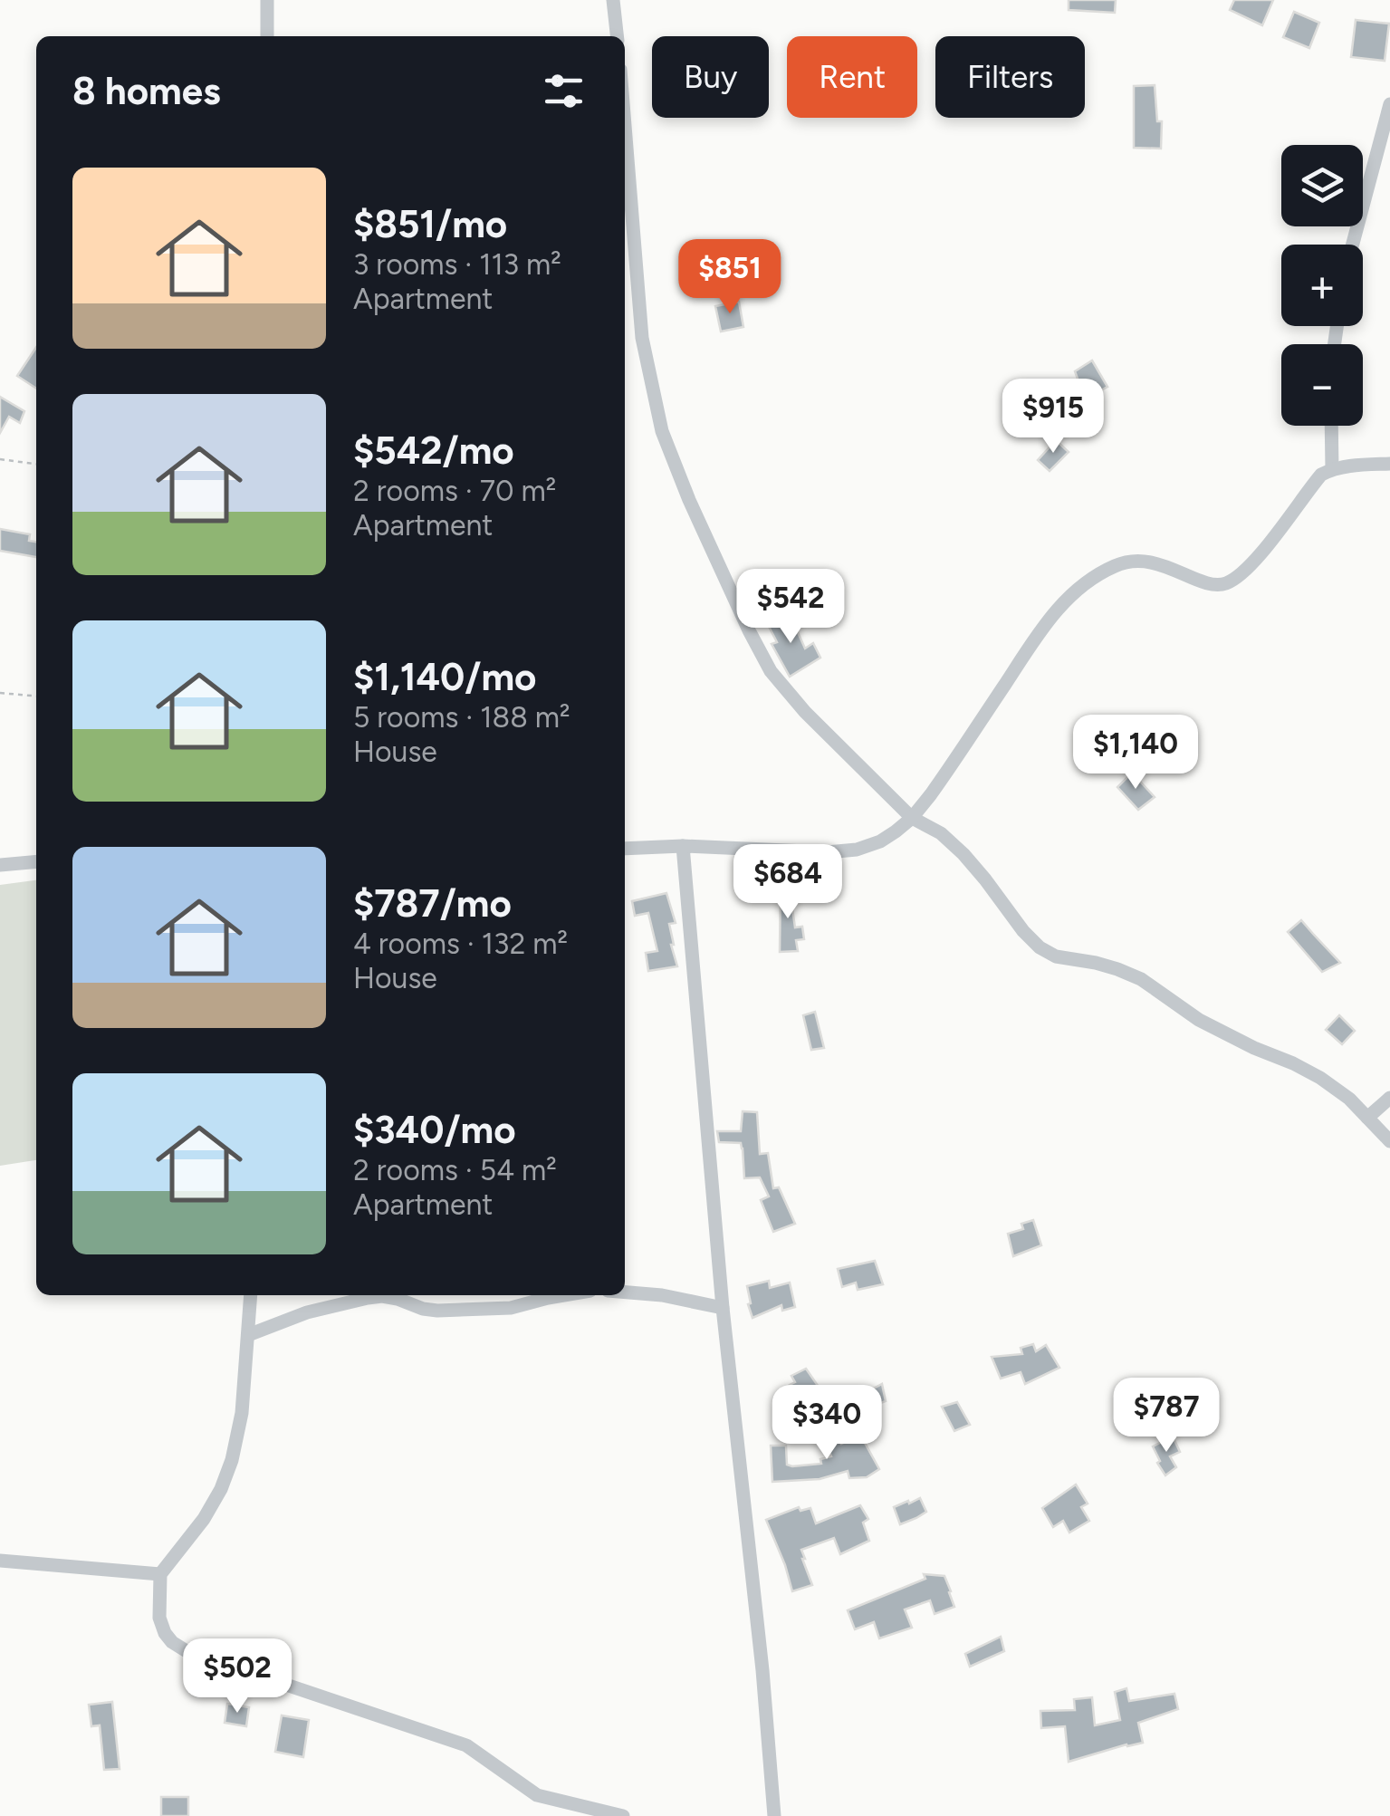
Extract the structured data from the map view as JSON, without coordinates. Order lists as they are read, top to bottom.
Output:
{
  "page": {
    "chip": ["Buy", "Rent", "Filters"],
    "heading": "8 homes",
    "map_buttons": ["+", "−"],
    "list": [
      {
        "name": "$851/mo",
        "note": "3 rooms · 113 m² · Apartment"
      },
      {
        "name": "$542/mo",
        "note": "2 rooms · 70 m² · Apartment"
      },
      {
        "name": "$1,140/mo",
        "note": "5 rooms · 188 m² · House"
      },
      {
        "name": "$787/mo",
        "note": "4 rooms · 132 m² · House"
      },
      {
        "name": "$340/mo",
        "note": "2 rooms · 54 m² · Apartment"
      }
    ],
    "price": [
      "$851",
      "$915",
      "$542",
      "$1,140",
      "$684",
      "$787",
      "$340",
      "$502"
    ]
  }
}
